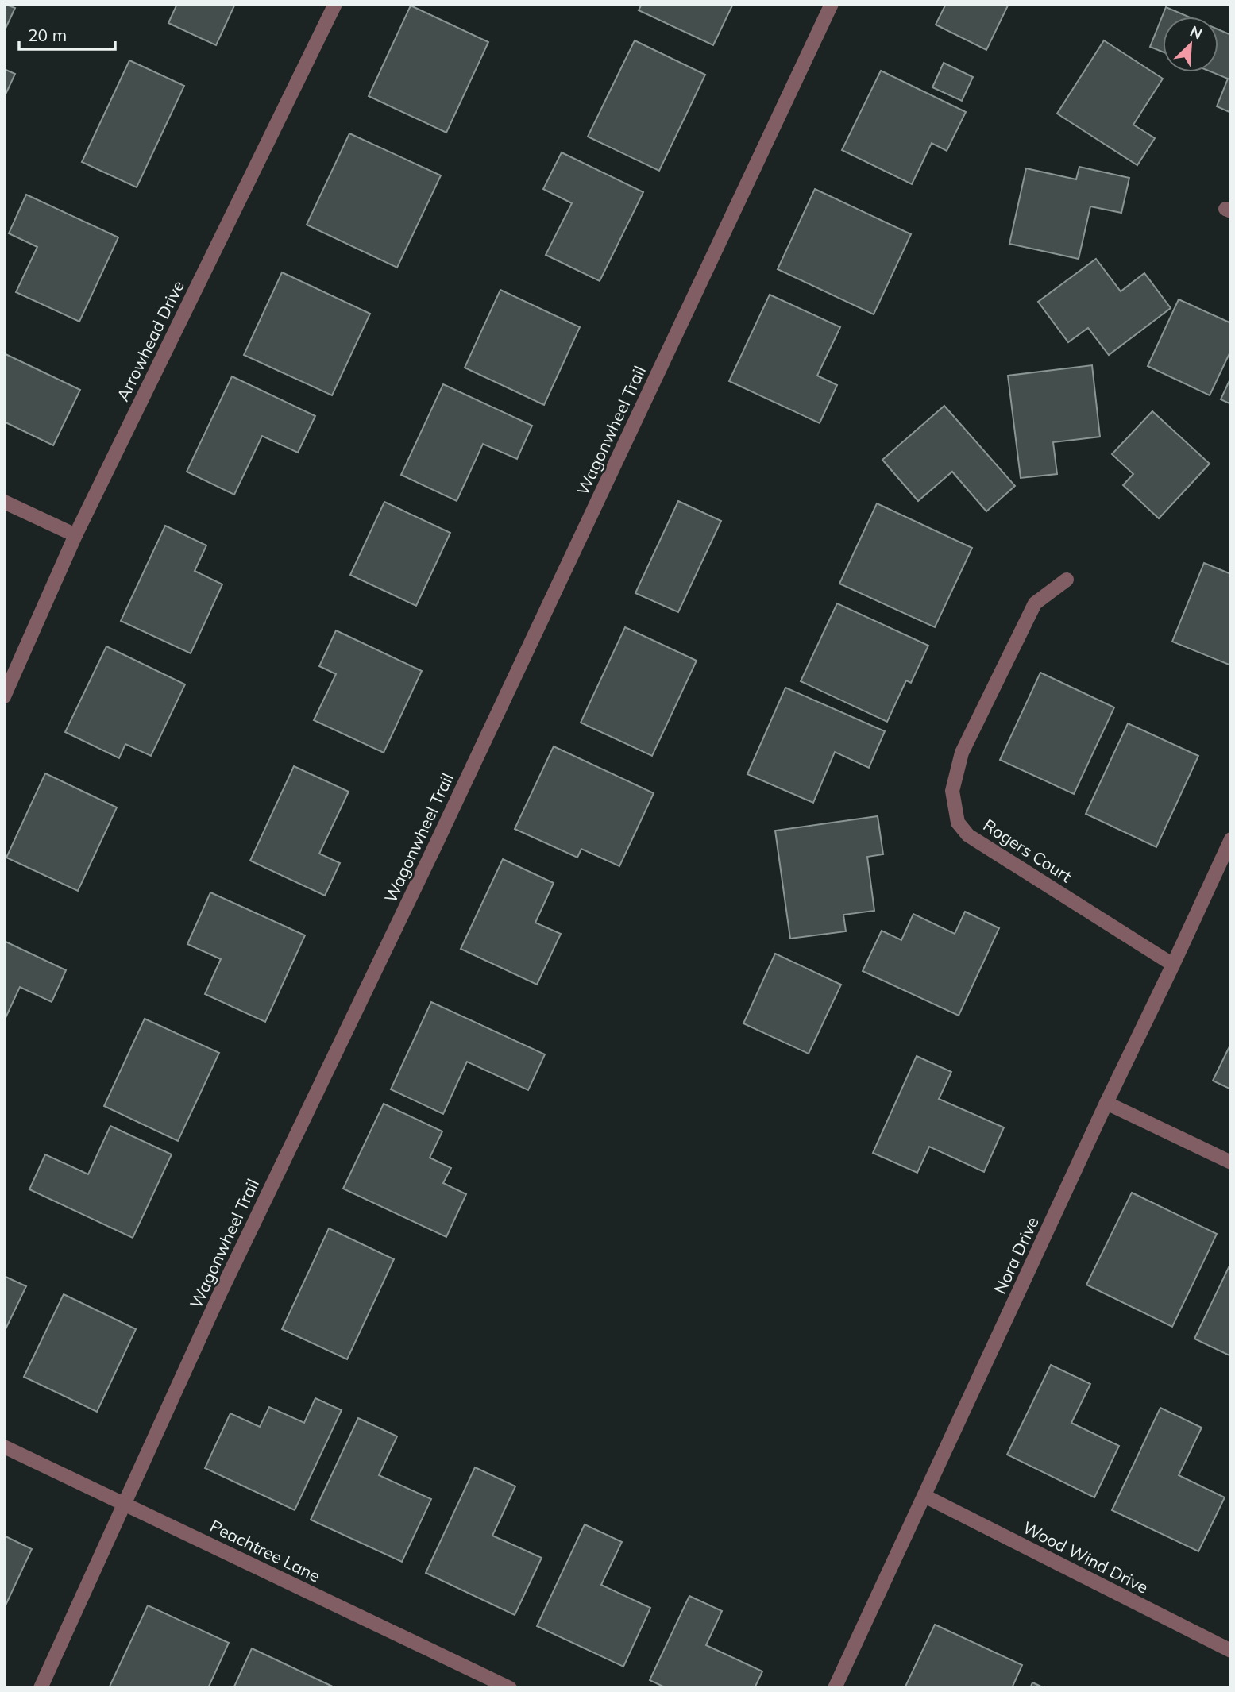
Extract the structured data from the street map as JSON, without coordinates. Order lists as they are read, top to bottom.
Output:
{
  "streets": {
    "street": [
      "Arrowhead Drive",
      "Wagonwheel Trail",
      "Rogers Court",
      "Nora Drive",
      "Peachtree Lane",
      "Wood Wind Drive"
    ]
  },
  "crossings": [
    ["Wagonwheel Trail", "Peachtree Lane"],
    ["Rogers Court", "Nora Drive"],
    ["Nora Drive", "Wood Wind Drive"]
  ],
  "scale_bar": "20 m",
  "north": "top right"
}
